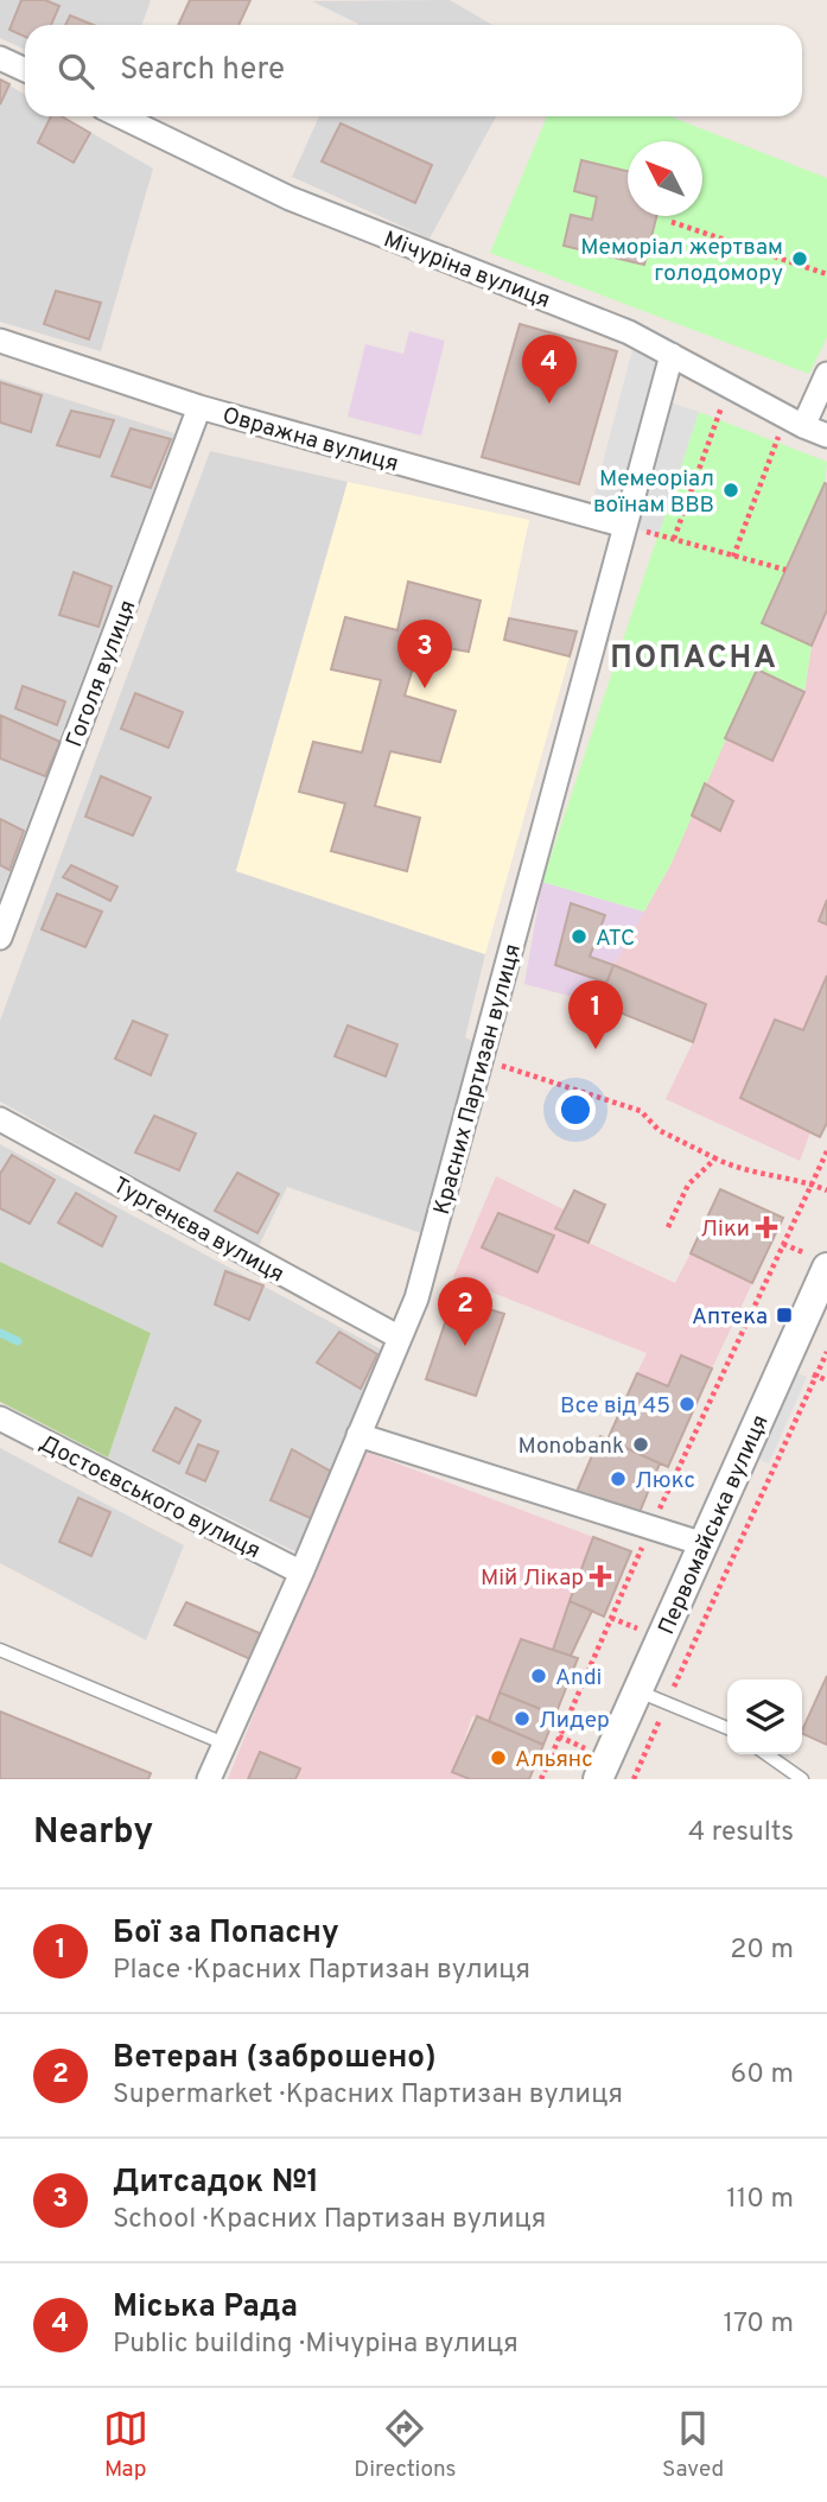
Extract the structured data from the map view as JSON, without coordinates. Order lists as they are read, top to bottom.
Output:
{
  "streets": {
    "street": [
      "Мічуріна вулиця",
      "Овражна вулиця",
      "Гоголя вулиця",
      "Красних Партизан вулиця",
      "Тургенєва вулиця",
      "Достоєвського вулиця",
      "Первомайська вулиця"
    ]
  },
  "crossings": [
    ["Мічуріна вулиця", "Красних Партизан вулиця"],
    ["Овражна вулиця", "Гоголя вулиця"],
    ["Овражна вулиця", "Красних Партизан вулиця"],
    ["Красних Партизан вулиця", "Тургенєва вулиця"],
    ["Красних Партизан вулиця", "Достоєвського вулиця"]
  ],
  "districts": ["ПОПАСНА"],
  "places": {
    "other": [
      "Меморіал жертвам голодомору",
      "Мемеоріал воїнам ВВВ",
      "АТС",
      "Все від 45",
      "Monobank",
      "Люкс",
      "Andi",
      "Лидер",
      "Альянс"
    ],
    "health": ["Ліки", "Мій Лікар"],
    "transit": ["Аптека"]
  },
  "north": "top left",
  "page": {
    "search": "Search here",
    "pins": [
      "4",
      "3",
      "1",
      "2"
    ],
    "heading": ["Nearby", "4 results"],
    "list": [
      {
        "mark": "1",
        "name": "Бої за Попасну",
        "note": "Place · Красних Партизан вулиця",
        "value": "20 m"
      },
      {
        "mark": "2",
        "name": "Ветеран (заброшено)",
        "note": "Supermarket · Красних Партизан вулиця",
        "value": "60 m"
      },
      {
        "mark": "3",
        "name": "Дитсадок №1",
        "note": "School · Красних Партизан вулиця",
        "value": "110 m"
      },
      {
        "mark": "4",
        "name": "Міська Рада",
        "note": "Public building · Мічуріна вулиця",
        "value": "170 m"
      }
    ],
    "nav": ["Map", "Directions", "Saved"]
  }
}
